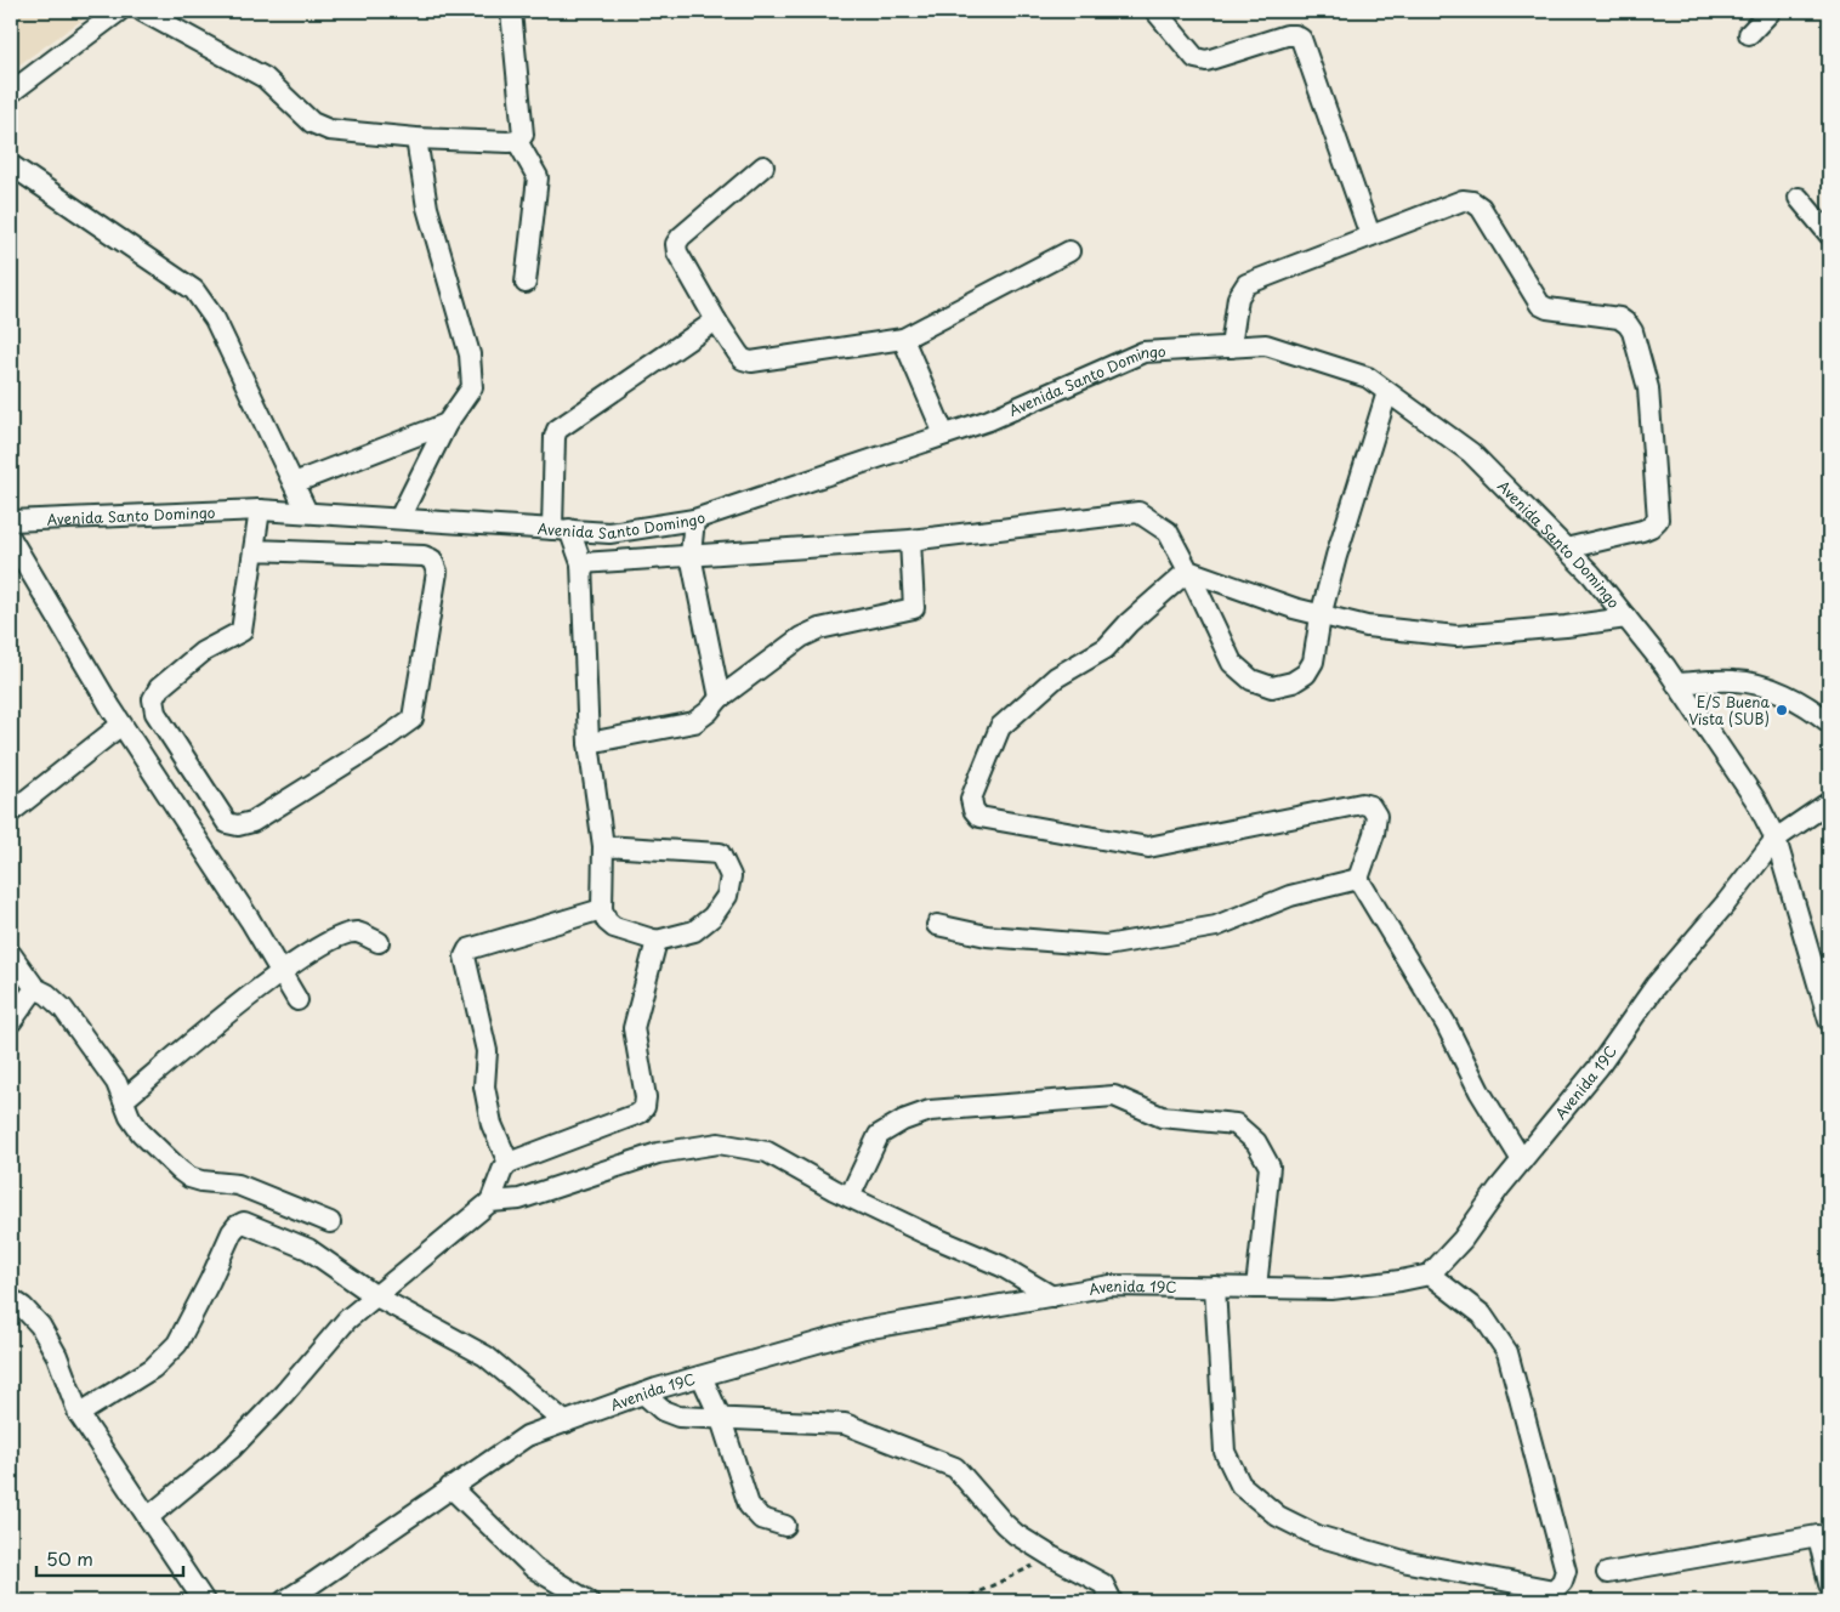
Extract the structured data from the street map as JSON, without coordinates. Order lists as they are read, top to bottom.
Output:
{
  "streets": {
    "street": ["Avenida Santo Domingo", "Avenida 19C"]
  },
  "crossings": [
    ["Avenida Santo Domingo", "Avenida 19C"]
  ],
  "places": ["E/S Buena Vista (SUB)"],
  "scale_bar": "50 m"
}
